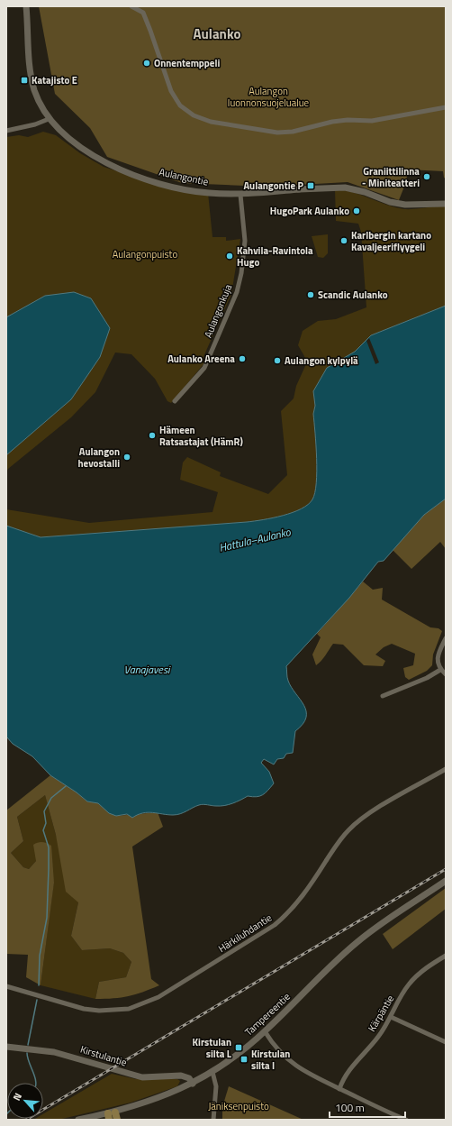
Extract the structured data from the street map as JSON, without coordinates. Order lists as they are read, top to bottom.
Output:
{
  "streets": {
    "main road": ["Aulangontie", "Tampereentie", "Kirstulantie"],
    "street": ["Aulangonkuja", "Härkiluhdantie", "Kärpäntie"]
  },
  "crossings": [
    ["Aulangontie", "Aulangonkuja"],
    ["Tampereentie", "Kirstulantie"]
  ],
  "districts": ["Aulanko"],
  "water": ["Hattula–Aulanko", "Vanajavesi"],
  "parks": ["Aulangon luonnonsuojelualue", "Aulangonpuisto", "Jäniksenpuisto"],
  "places": {
    "other": [
      "Onnentemppeli",
      "Graniittilinna - Miniteatteri",
      "HugoPark Aulanko",
      "Karlbergin kartano Kavaljeeriflyygeli",
      "Kahvila-Ravintola Hugo",
      "Scandic Aulanko",
      "Aulanko Areena",
      "Aulangon kylpylä",
      "Hämeen Ratsastajat (HämR)",
      "Aulangon hevostalli"
    ],
    "transit": [
      "Katajisto E",
      "Aulangontie P",
      "Kirstulan silta L",
      "Kirstulan silta I"
    ]
  },
  "scale_bar": "100 m",
  "north": "top left"
}
